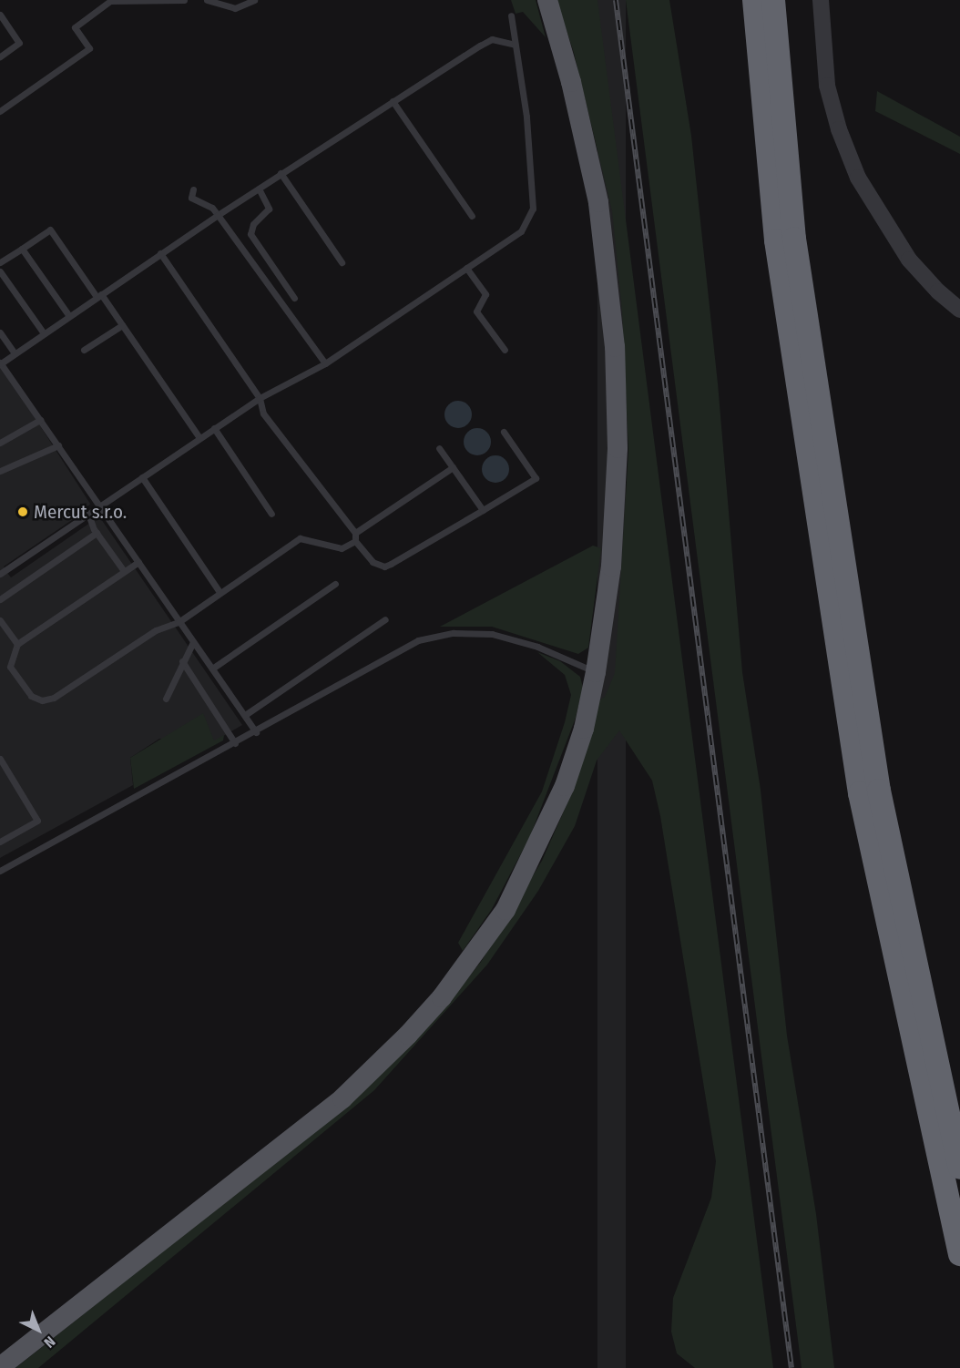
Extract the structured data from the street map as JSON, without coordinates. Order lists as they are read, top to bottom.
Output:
{
  "places": ["Mercut s.r.o."],
  "north": "bottom right"
}
